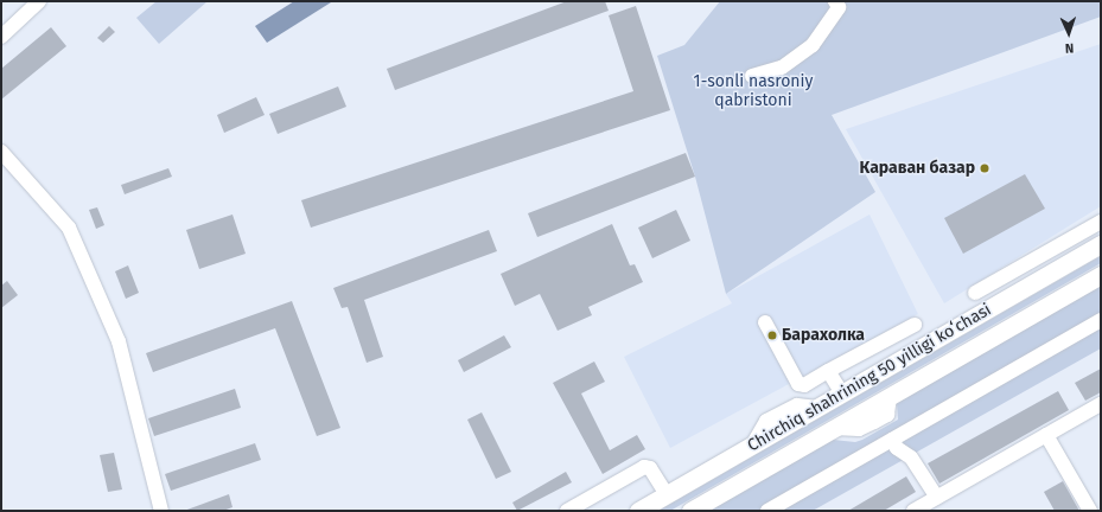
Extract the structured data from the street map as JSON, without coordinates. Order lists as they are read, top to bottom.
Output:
{
  "streets": {
    "main road": ["Chirchiq shahrining 50 yilligi koʻchasi"]
  },
  "parks": ["1-sonli nasroniy qabristoni"],
  "places": ["Караван базар", "Барахолка"],
  "north": "bottom"
}
